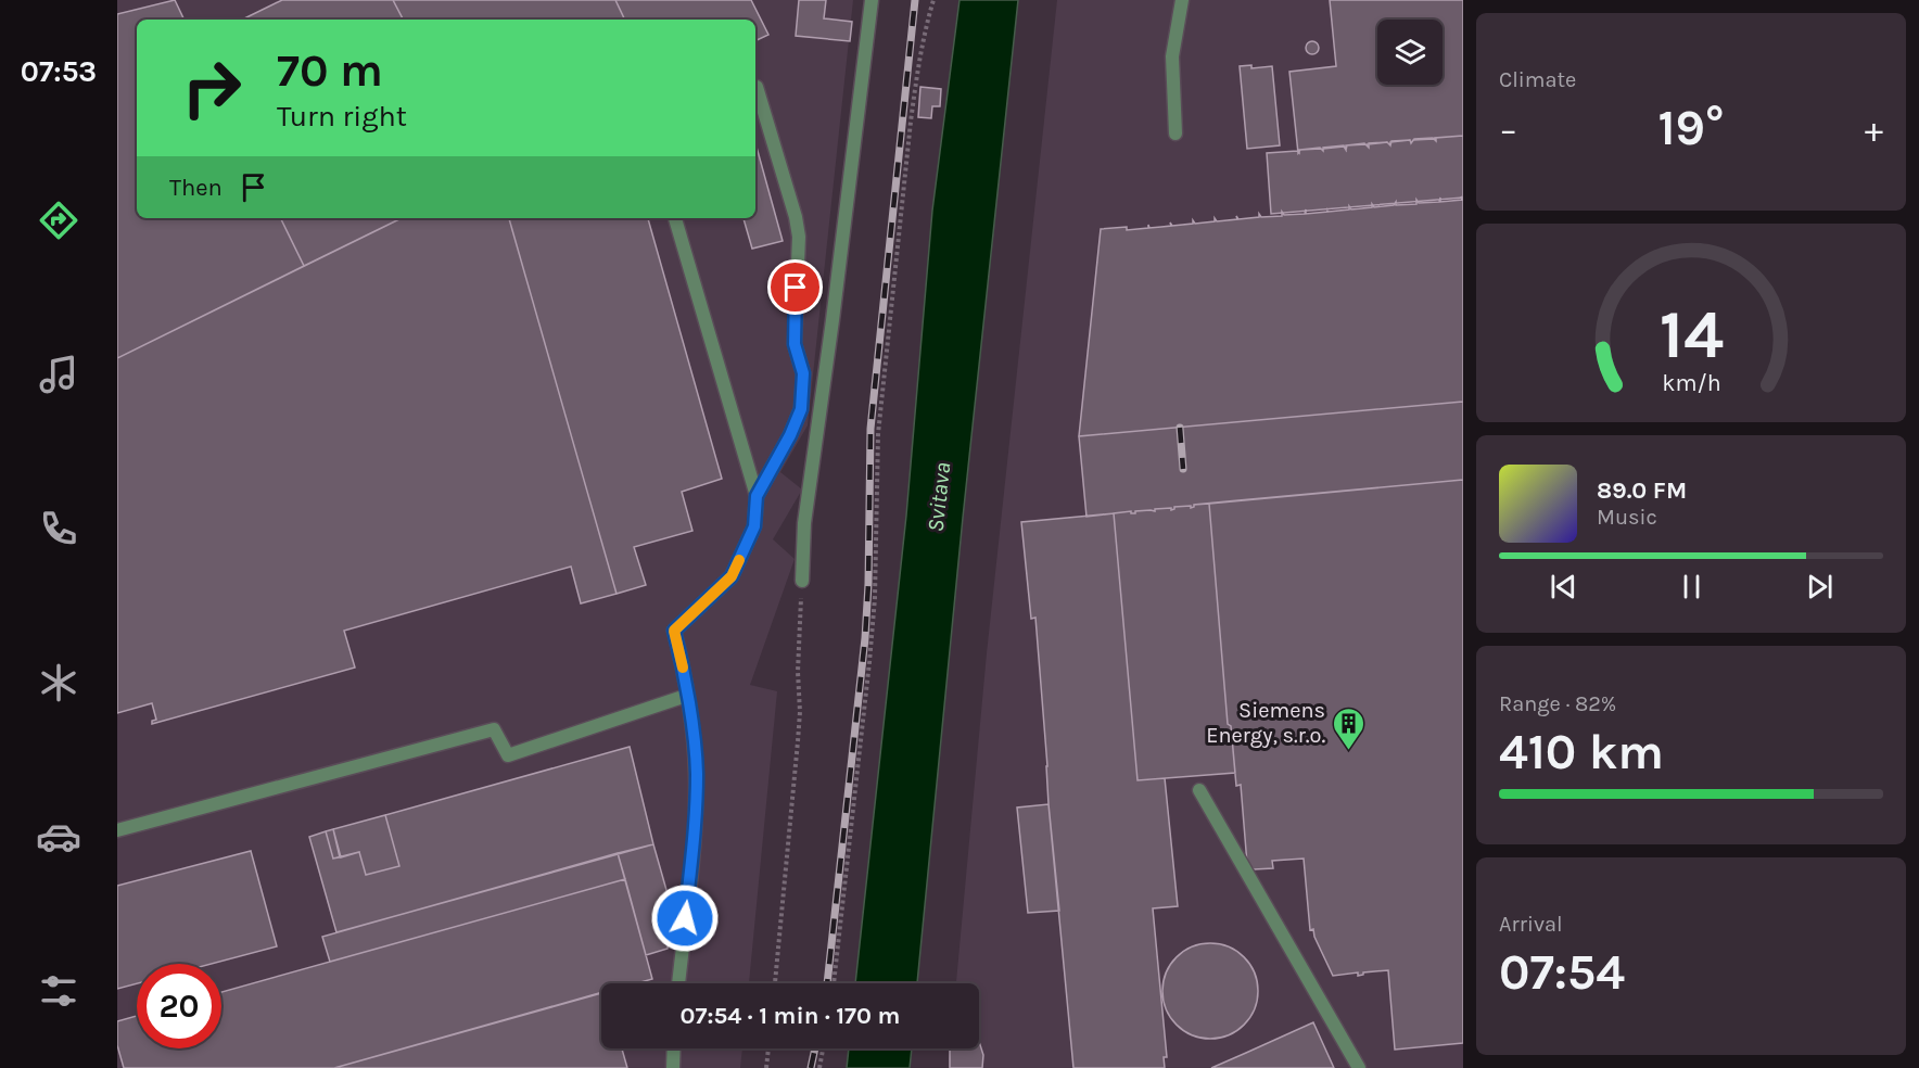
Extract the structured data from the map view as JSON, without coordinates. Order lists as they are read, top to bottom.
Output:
{
  "water": ["Svitava"],
  "places": {
    "building": ["Siemens Energy, s.r.o."]
  },
  "page": {
    "tabs": "07:53",
    "tile": [
      "Climate",
      ["Range · 82%", "410 km"],
      ["Arrival", "07:54"]
    ],
    "turn": ["70 m", "Turn right"],
    "heat": ["−", "19°", "+"],
    "then": "Then",
    "song": ["89.0 FM", "Music"],
    "limit": "20",
    "trip": "07:54 · 1 min · 170 m",
    "gauge": ["14", "km/h"]
  }
}
